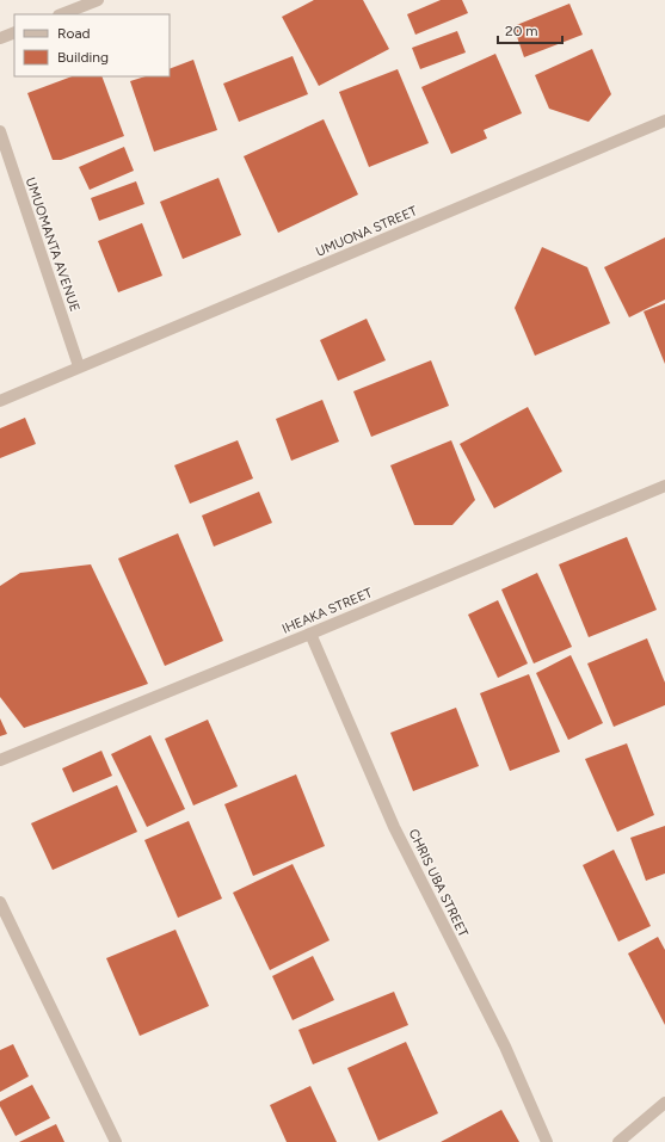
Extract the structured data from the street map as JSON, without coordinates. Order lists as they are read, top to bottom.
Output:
{
  "streets": {
    "street": [
      "UMUONA STREET",
      "UMUOMANTA AVENUE",
      "IHEAKA STREET",
      "CHRIS UBA STREET"
    ]
  },
  "crossings": [
    ["UMUONA STREET", "UMUOMANTA AVENUE"],
    ["IHEAKA STREET", "CHRIS UBA STREET"]
  ],
  "legend": ["Road", "Building"],
  "scale_bar": "20 m"
}
